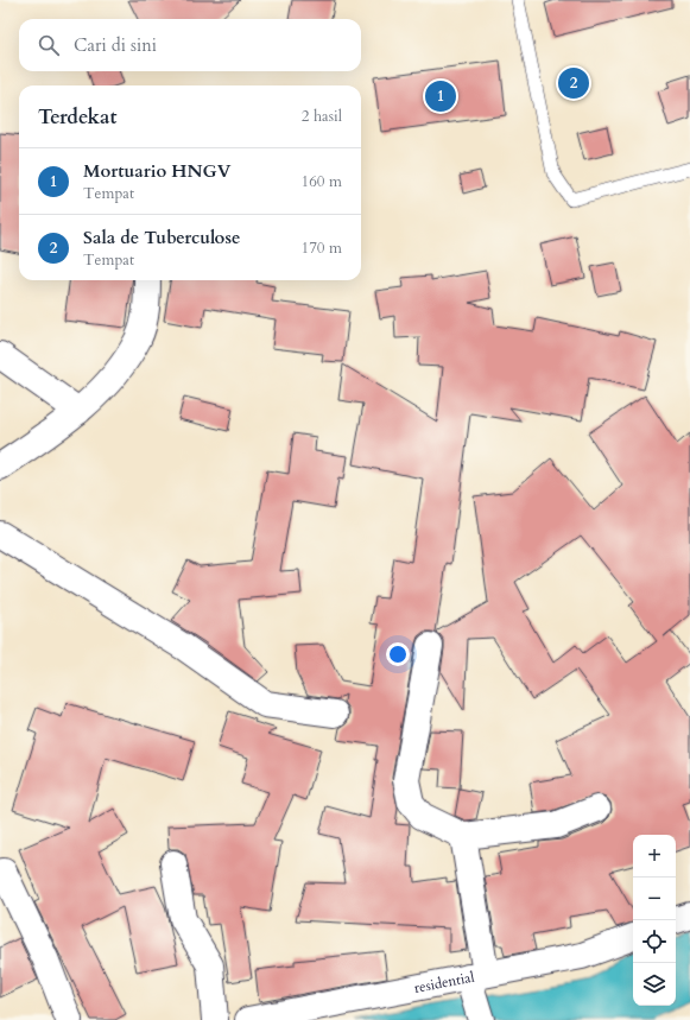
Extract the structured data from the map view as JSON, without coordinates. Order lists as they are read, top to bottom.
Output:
{
  "streets": {
    "street": ["residential"]
  },
  "page": {
    "search": "Cari di sini",
    "pins": ["2", "1"],
    "heading": ["Terdekat", "2 hasil"],
    "list": [
      {
        "mark": "1",
        "name": "Mortuario HNGV",
        "note": "Tempat",
        "value": "160 m"
      },
      {
        "mark": "2",
        "name": "Sala de Tuberculose",
        "note": "Tempat",
        "value": "170 m"
      }
    ],
    "map_buttons": ["+", "−"]
  }
}
